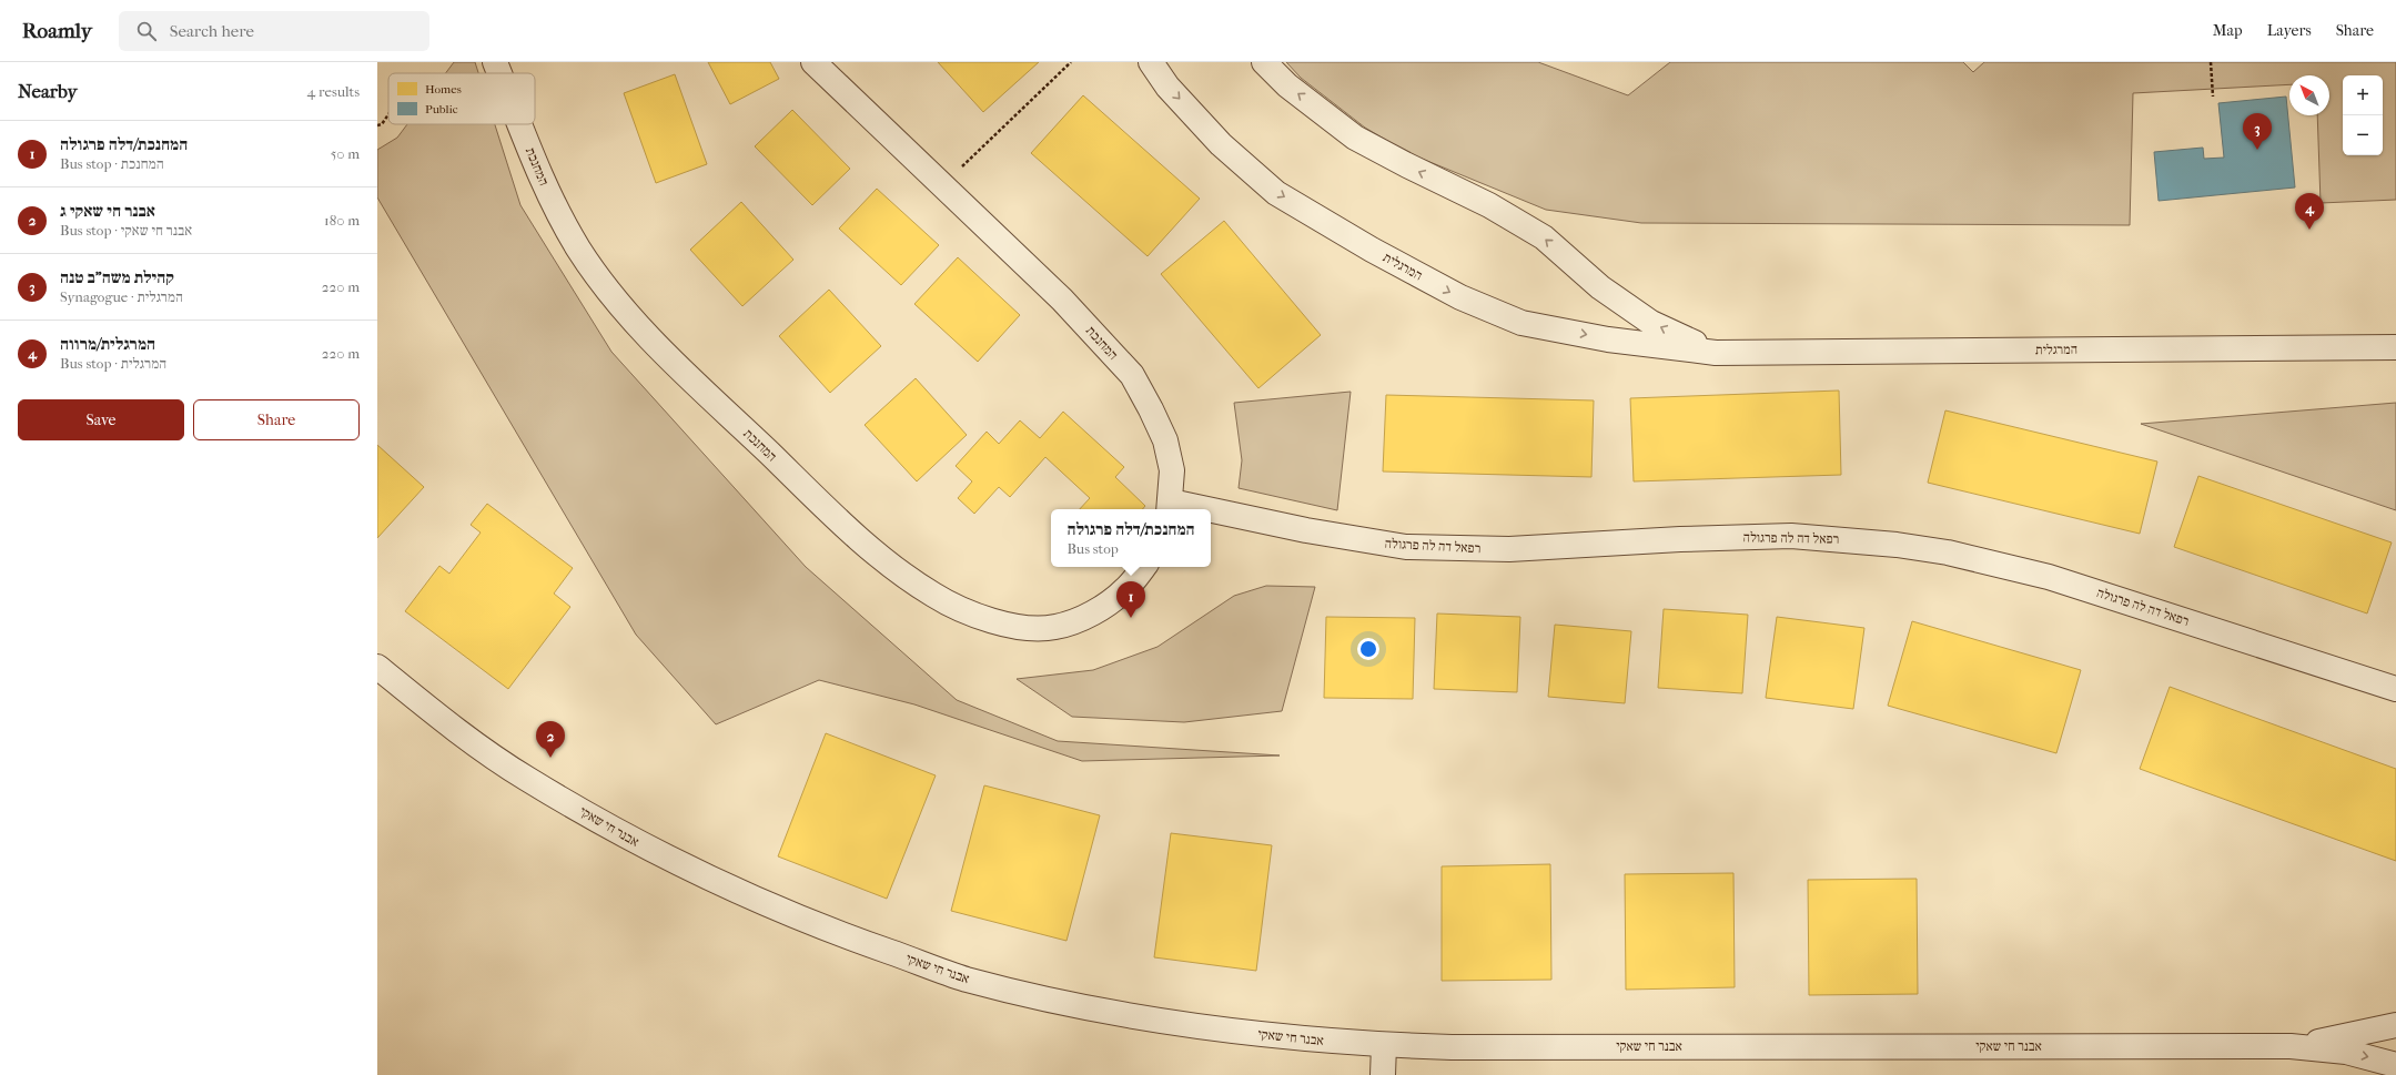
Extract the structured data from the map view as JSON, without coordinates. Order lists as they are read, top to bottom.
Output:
{
  "streets": {
    "street": [
      "המחנכת",
      "המרגלית",
      "רפאל דה לה פרגולה",
      "אבנר חי שאקי"
    ]
  },
  "crossings": [
    ["המחנכת", "רפאל דה לה פרגולה"]
  ],
  "legend": ["Homes", "Public"],
  "north": "top left",
  "page": {
    "header": "Roamly",
    "search": "Search here",
    "nav": ["Map", "Layers", "Share"],
    "heading": ["Nearby", "4 results"],
    "map_buttons": ["+", "−"],
    "pins": [
      "3",
      "4",
      "1",
      "2"
    ],
    "list": [
      {
        "mark": "1",
        "name": "המחנכת/דלה פרגולה",
        "note": "Bus stop · המחנכת",
        "value": "50 m"
      },
      {
        "mark": "2",
        "name": "אבנר חי שאקי ג",
        "note": "Bus stop · אבנר חי שאקי",
        "value": "180 m"
      },
      {
        "mark": "3",
        "name": "קהילת משה\"ב טנה",
        "note": "Synagogue · המרגלית",
        "value": "220 m"
      },
      {
        "mark": "4",
        "name": "המרגלית/מרווה",
        "note": "Bus stop · המרגלית",
        "value": "220 m"
      }
    ],
    "buttons": ["Save", "Share"],
    "popup": ["המחנכת/דלה פרגולה", "Bus stop"]
  }
}
